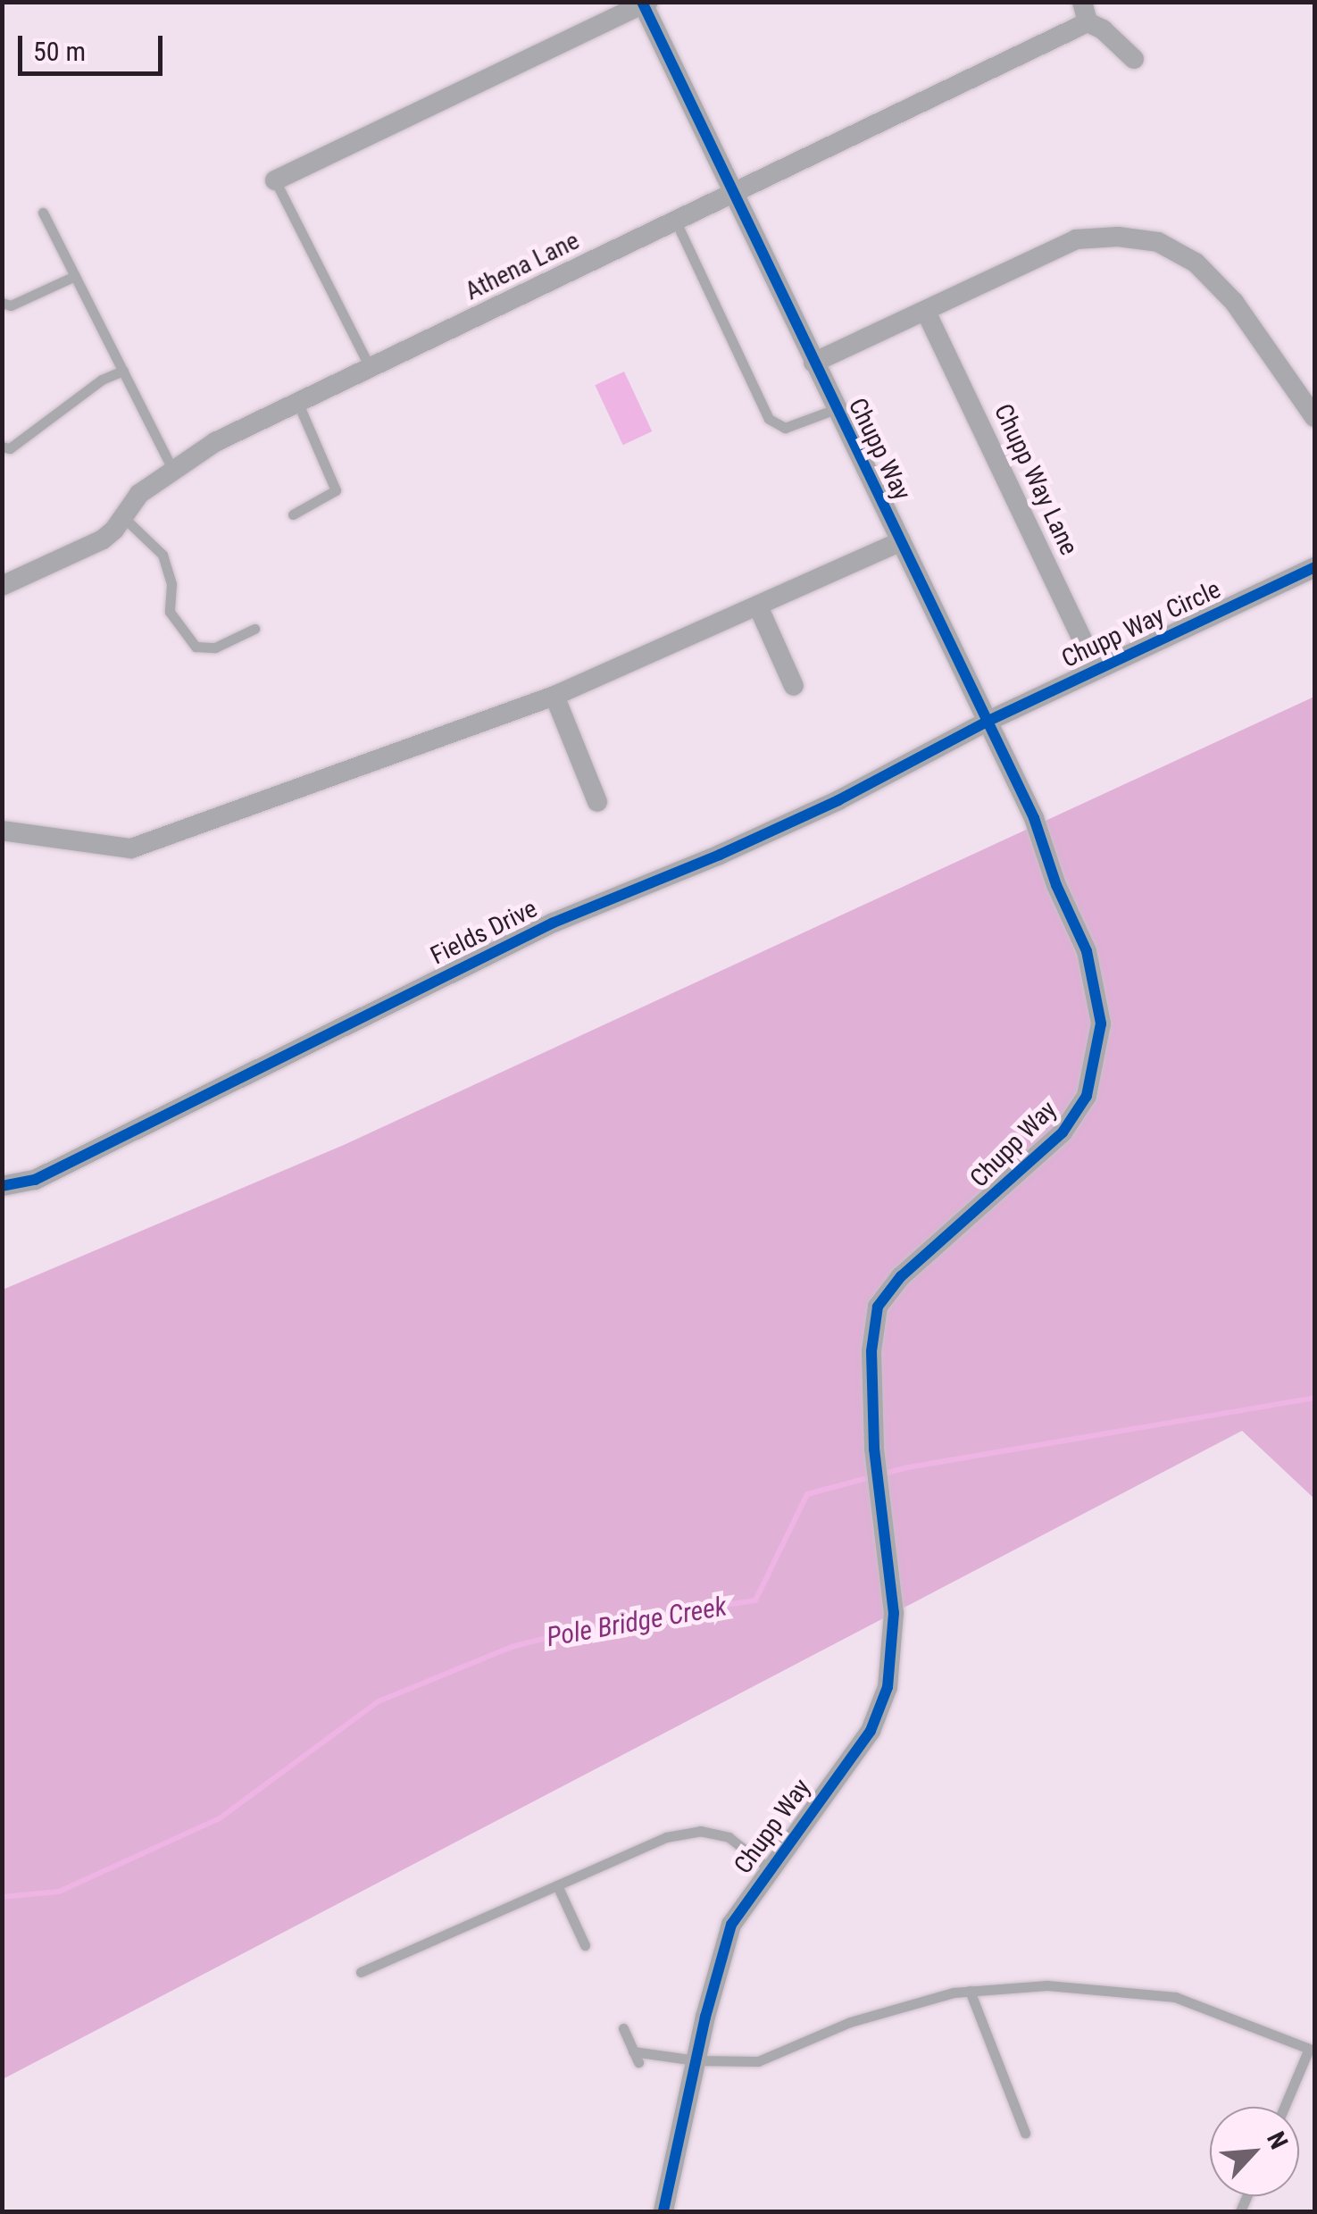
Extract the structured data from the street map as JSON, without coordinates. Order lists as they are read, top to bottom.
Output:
{
  "streets": {
    "street": [
      "Athena Lane",
      "Chupp Way",
      "Chupp Way Lane",
      "Chupp Way Circle",
      "Fields Drive"
    ]
  },
  "crossings": [
    ["Athena Lane", "Chupp Way"],
    ["Chupp Way", "Chupp Way Circle"],
    ["Chupp Way", "Fields Drive"],
    ["Chupp Way Lane", "Chupp Way Circle"],
    ["Chupp Way Circle", "Fields Drive"]
  ],
  "water": ["Pole Bridge Creek"],
  "scale_bar": "50 m",
  "north": "top right"
}
